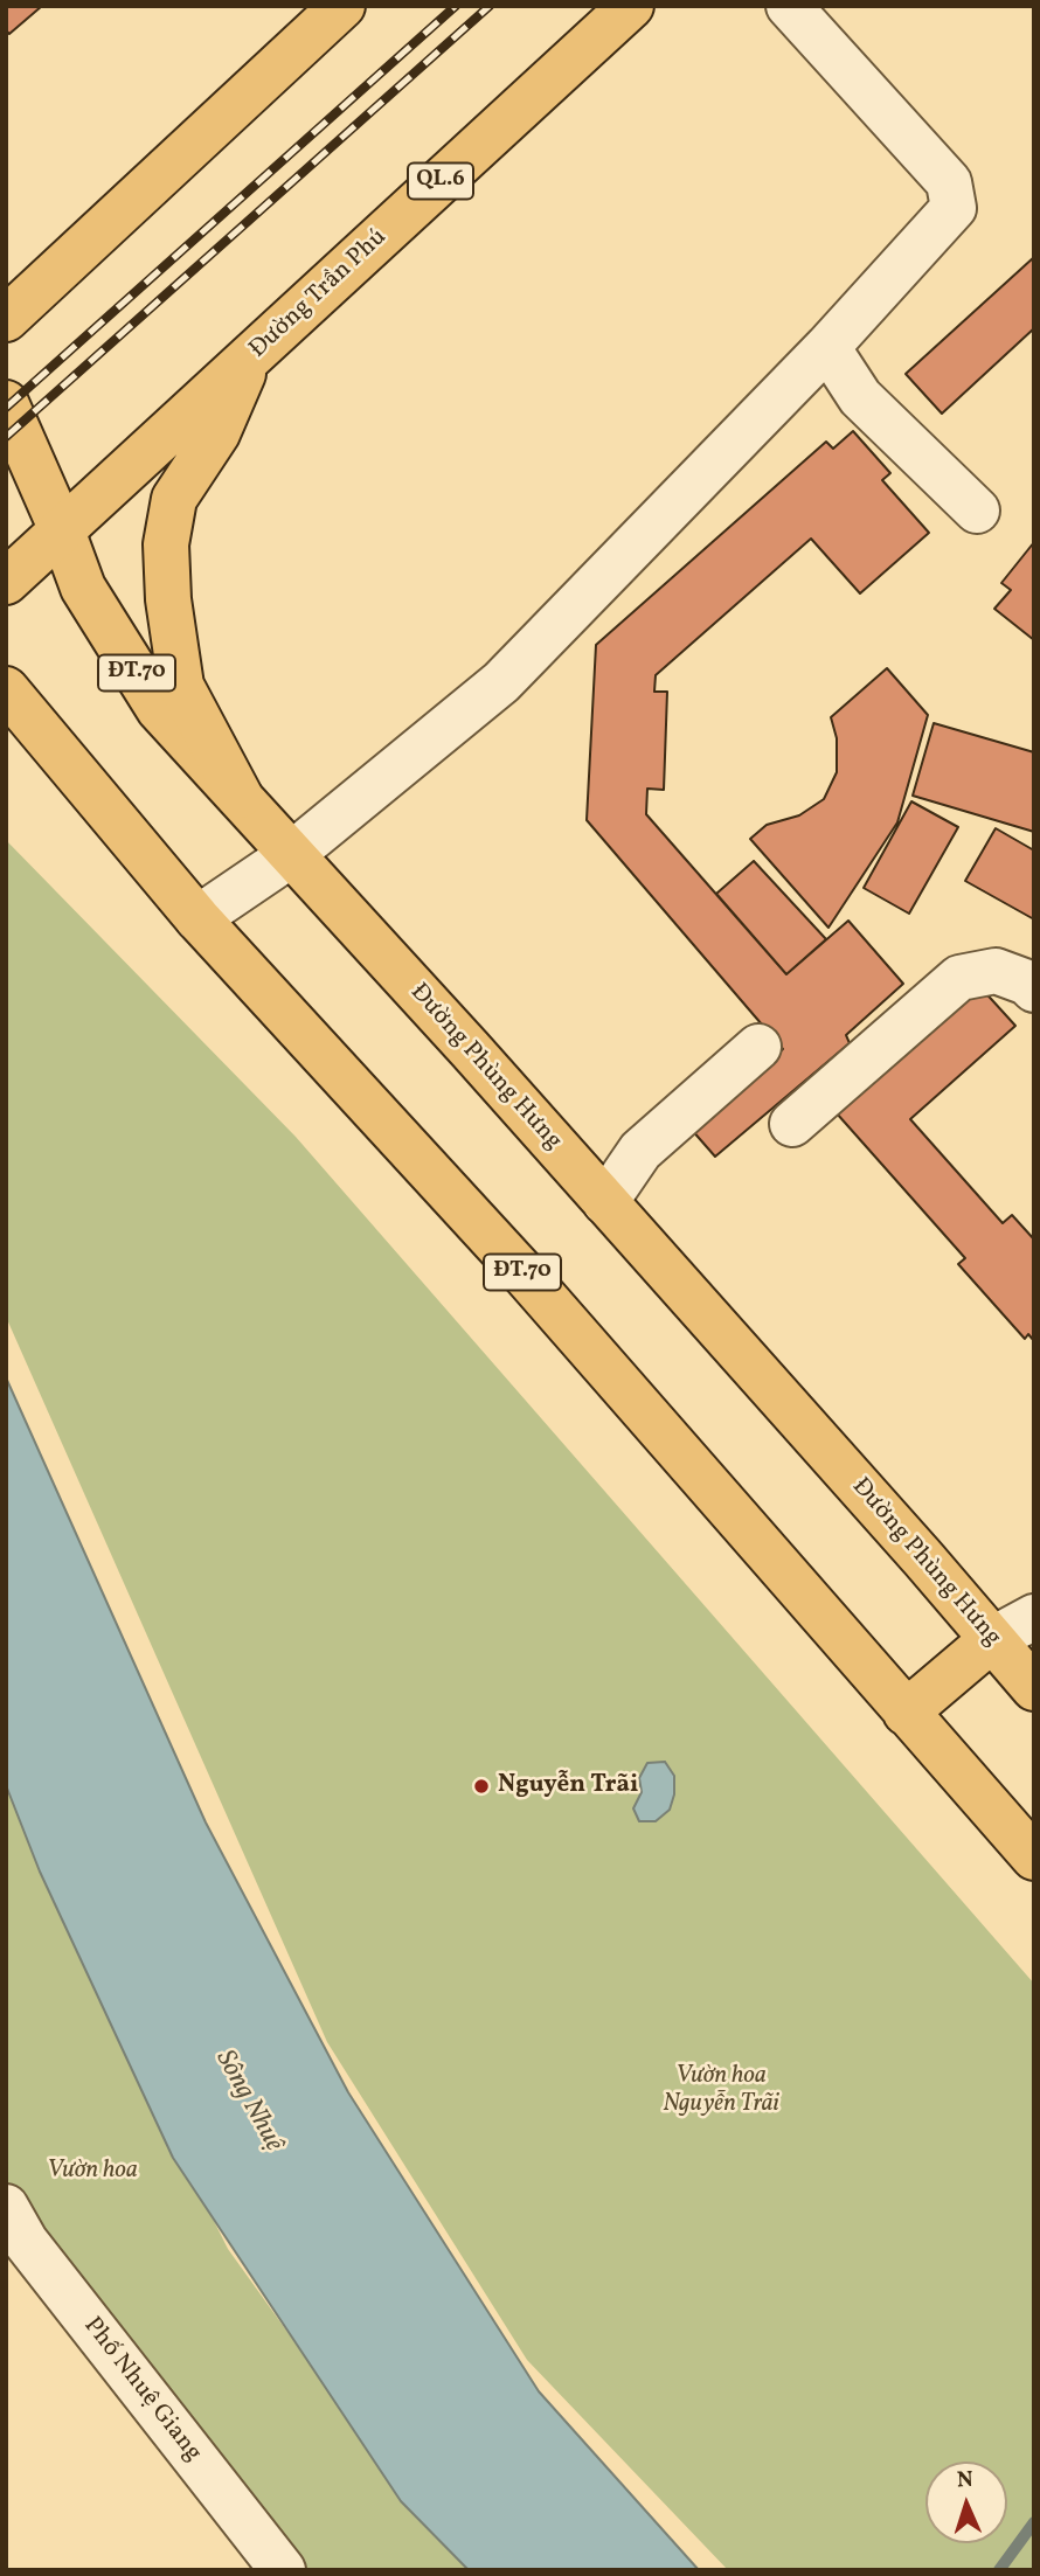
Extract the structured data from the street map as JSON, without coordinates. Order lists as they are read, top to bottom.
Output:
{
  "streets": {
    "main road": [
      "QL.6",
      "Đường Trần Phú",
      "ĐT.70",
      "Đường Phùng Hưng"
    ],
    "street": ["Phố Nhuệ Giang"]
  },
  "crossings": [
    ["Đường Trần Phú", "Đường Phùng Hưng"]
  ],
  "water": ["Sông Nhuệ"],
  "parks": ["Vườn hoa Nguyễn Trãi", "Vườn hoa"],
  "places": ["Nguyễn Trãi"],
  "north": "top"
}
